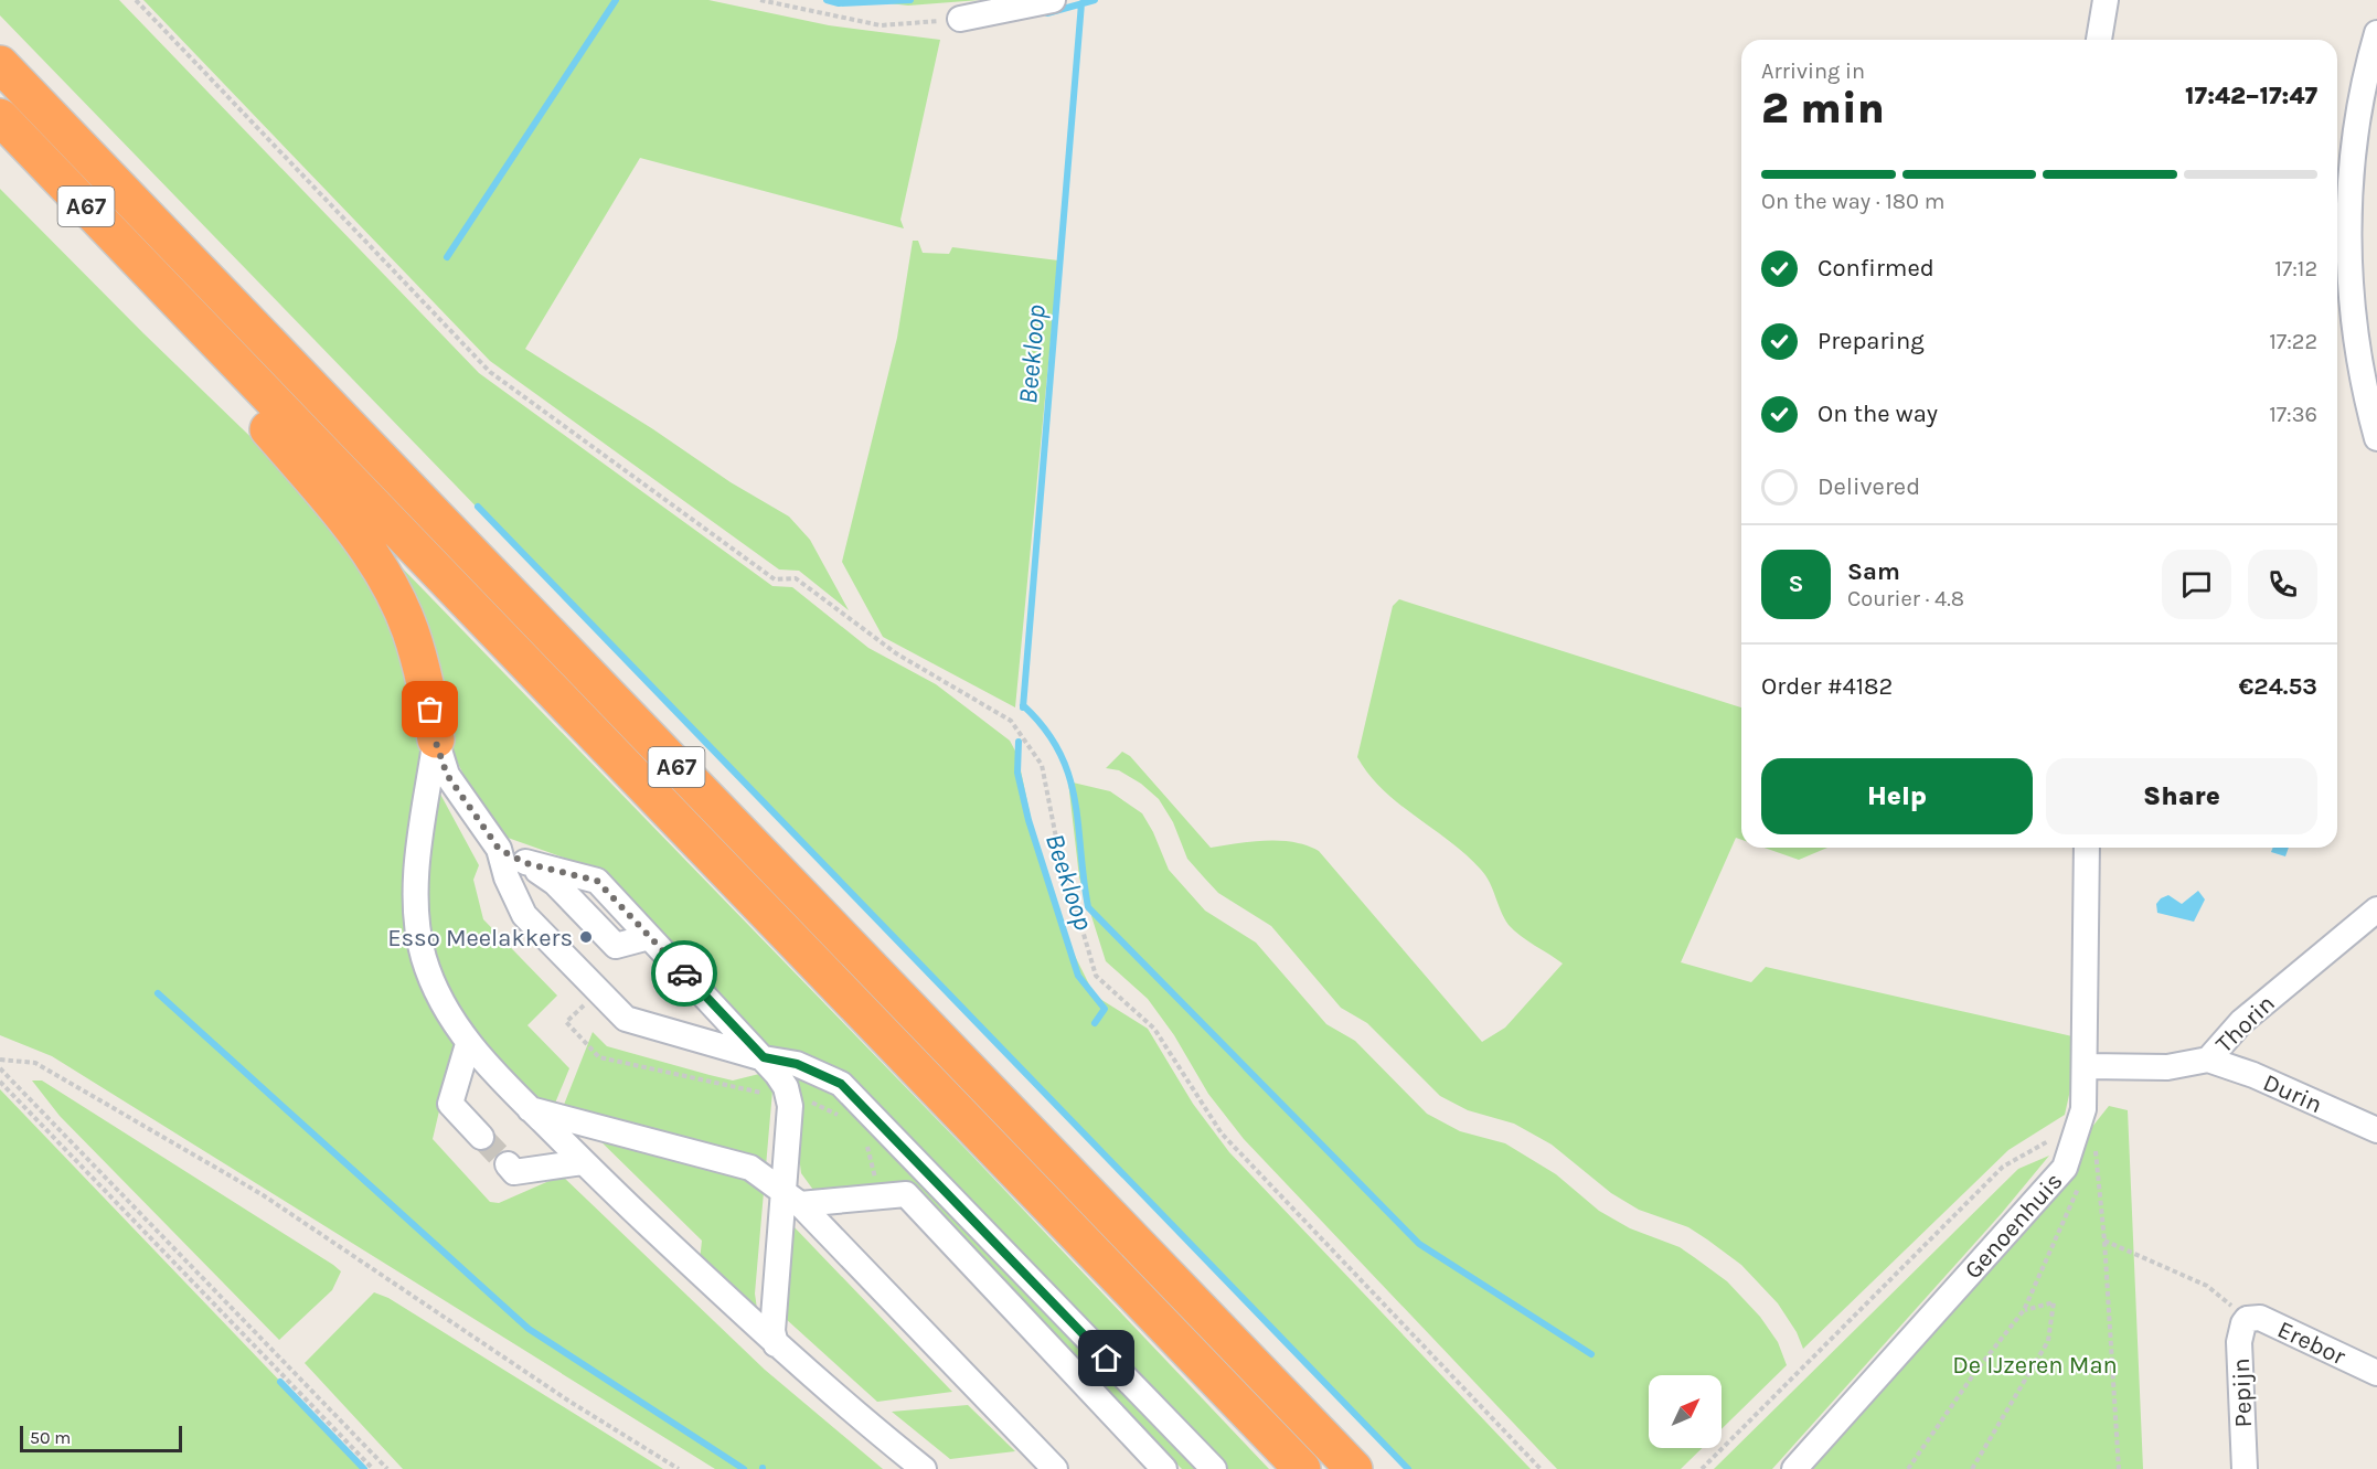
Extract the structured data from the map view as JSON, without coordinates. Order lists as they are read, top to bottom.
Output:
{
  "streets": {
    "highway": ["A67"],
    "street": [
      "Thorin",
      "Durin",
      "Genoenhuis",
      "Erebor",
      "Pepijn"
    ]
  },
  "crossings": [
    ["Thorin", "Durin"],
    ["Thorin", "Genoenhuis"],
    ["Erebor", "Pepijn"]
  ],
  "water": ["Beekloop"],
  "parks": ["De IJzeren Man"],
  "places": ["Esso Meelakkers"],
  "scale_bar": "50 m",
  "north": "top right",
  "page": {
    "heading": ["2 min", "Arriving in", "17:42–17:47"],
    "panel": [
      "Sam",
      "Courier · 4.8",
      "Order #4182",
      "€24.53"
    ],
    "bar": "On the way · 180 m",
    "list": [
      ["Confirmed", "17:12"],
      ["Preparing", "17:22"],
      ["On the way", "17:36"],
      "Delivered"
    ],
    "round": "S",
    "buttons": ["Help", "Share"],
    "scale": "50 m"
  }
}
